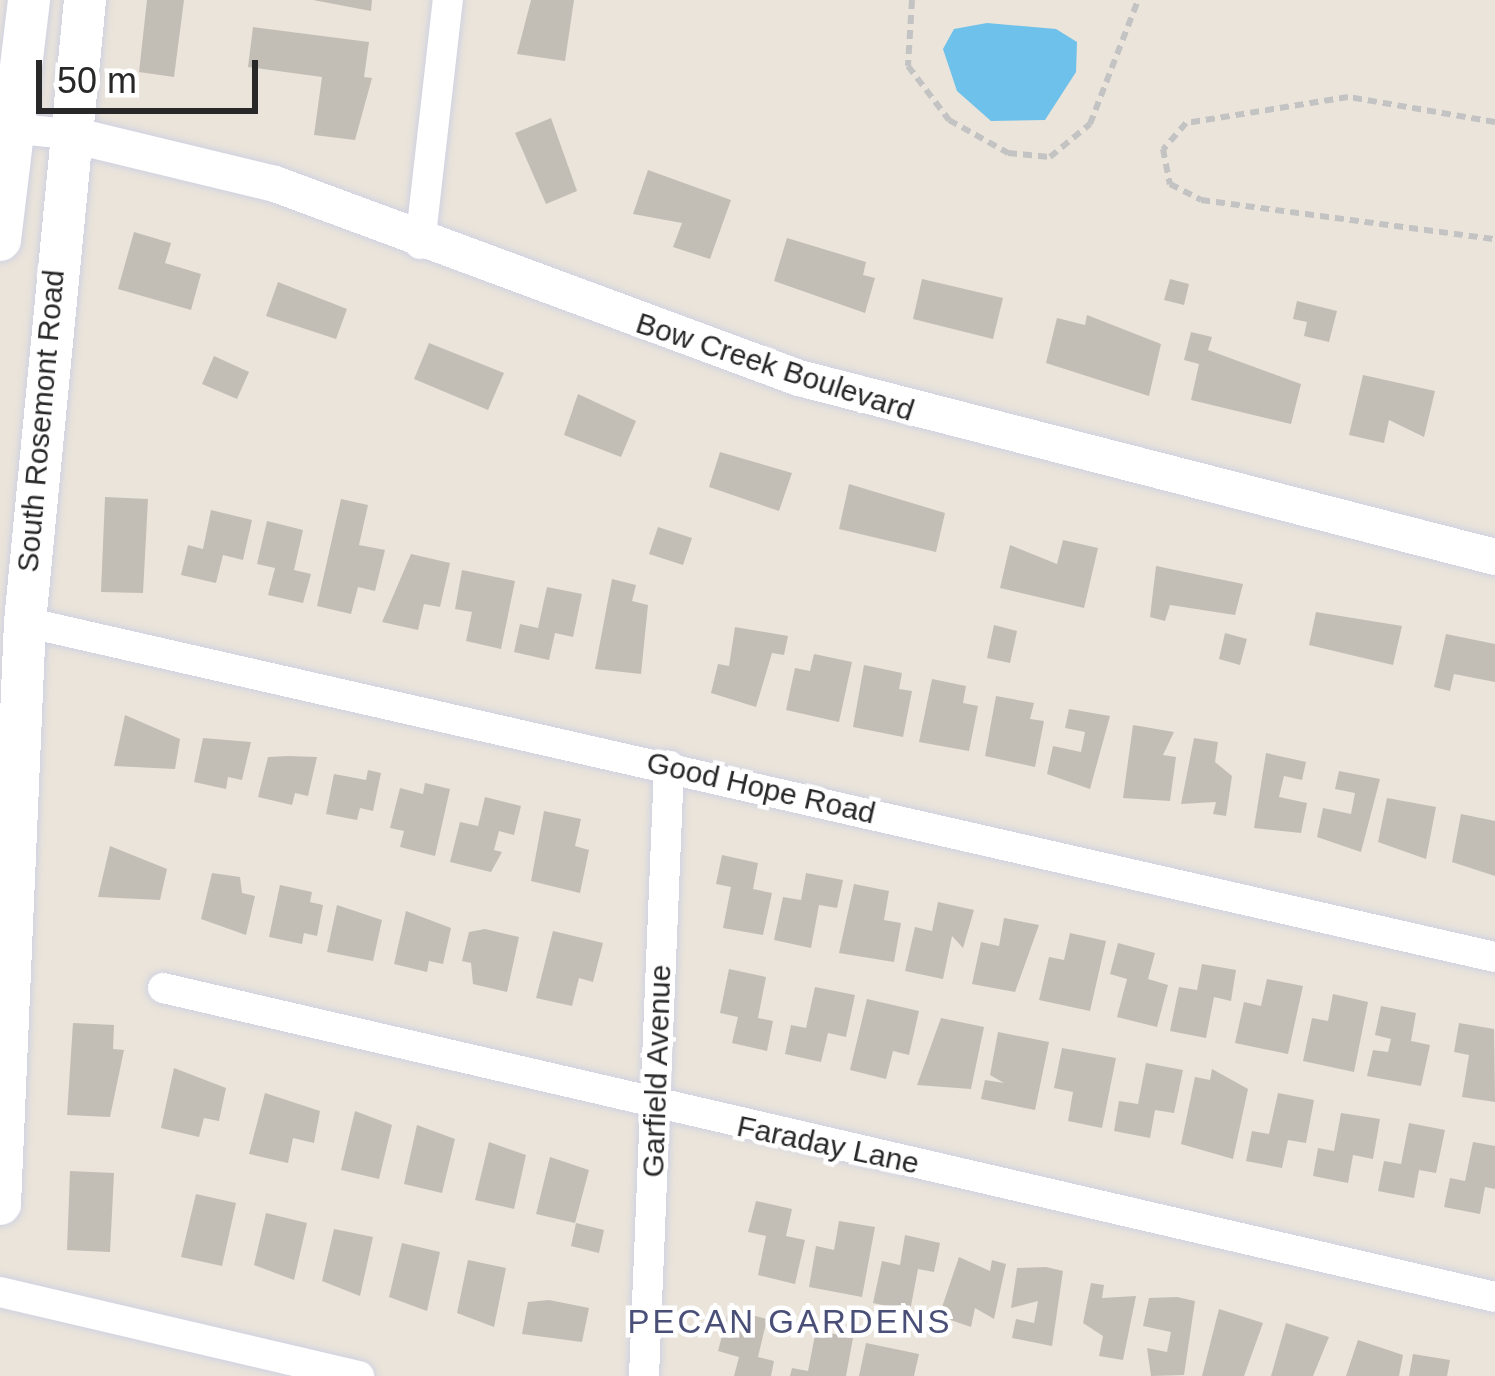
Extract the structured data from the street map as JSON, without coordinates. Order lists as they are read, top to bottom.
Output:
{
  "streets": {
    "main road": ["South Rosemont Road"],
    "street": [
      "Bow Creek Boulevard",
      "Good Hope Road",
      "Garfield Avenue",
      "Faraday Lane"
    ]
  },
  "crossings": [
    ["Bow Creek Boulevard", "South Rosemont Road"],
    ["South Rosemont Road", "Good Hope Road"],
    ["Good Hope Road", "Garfield Avenue"],
    ["Garfield Avenue", "Faraday Lane"]
  ],
  "districts": ["PECAN GARDENS"],
  "scale_bar": "50 m"
}
